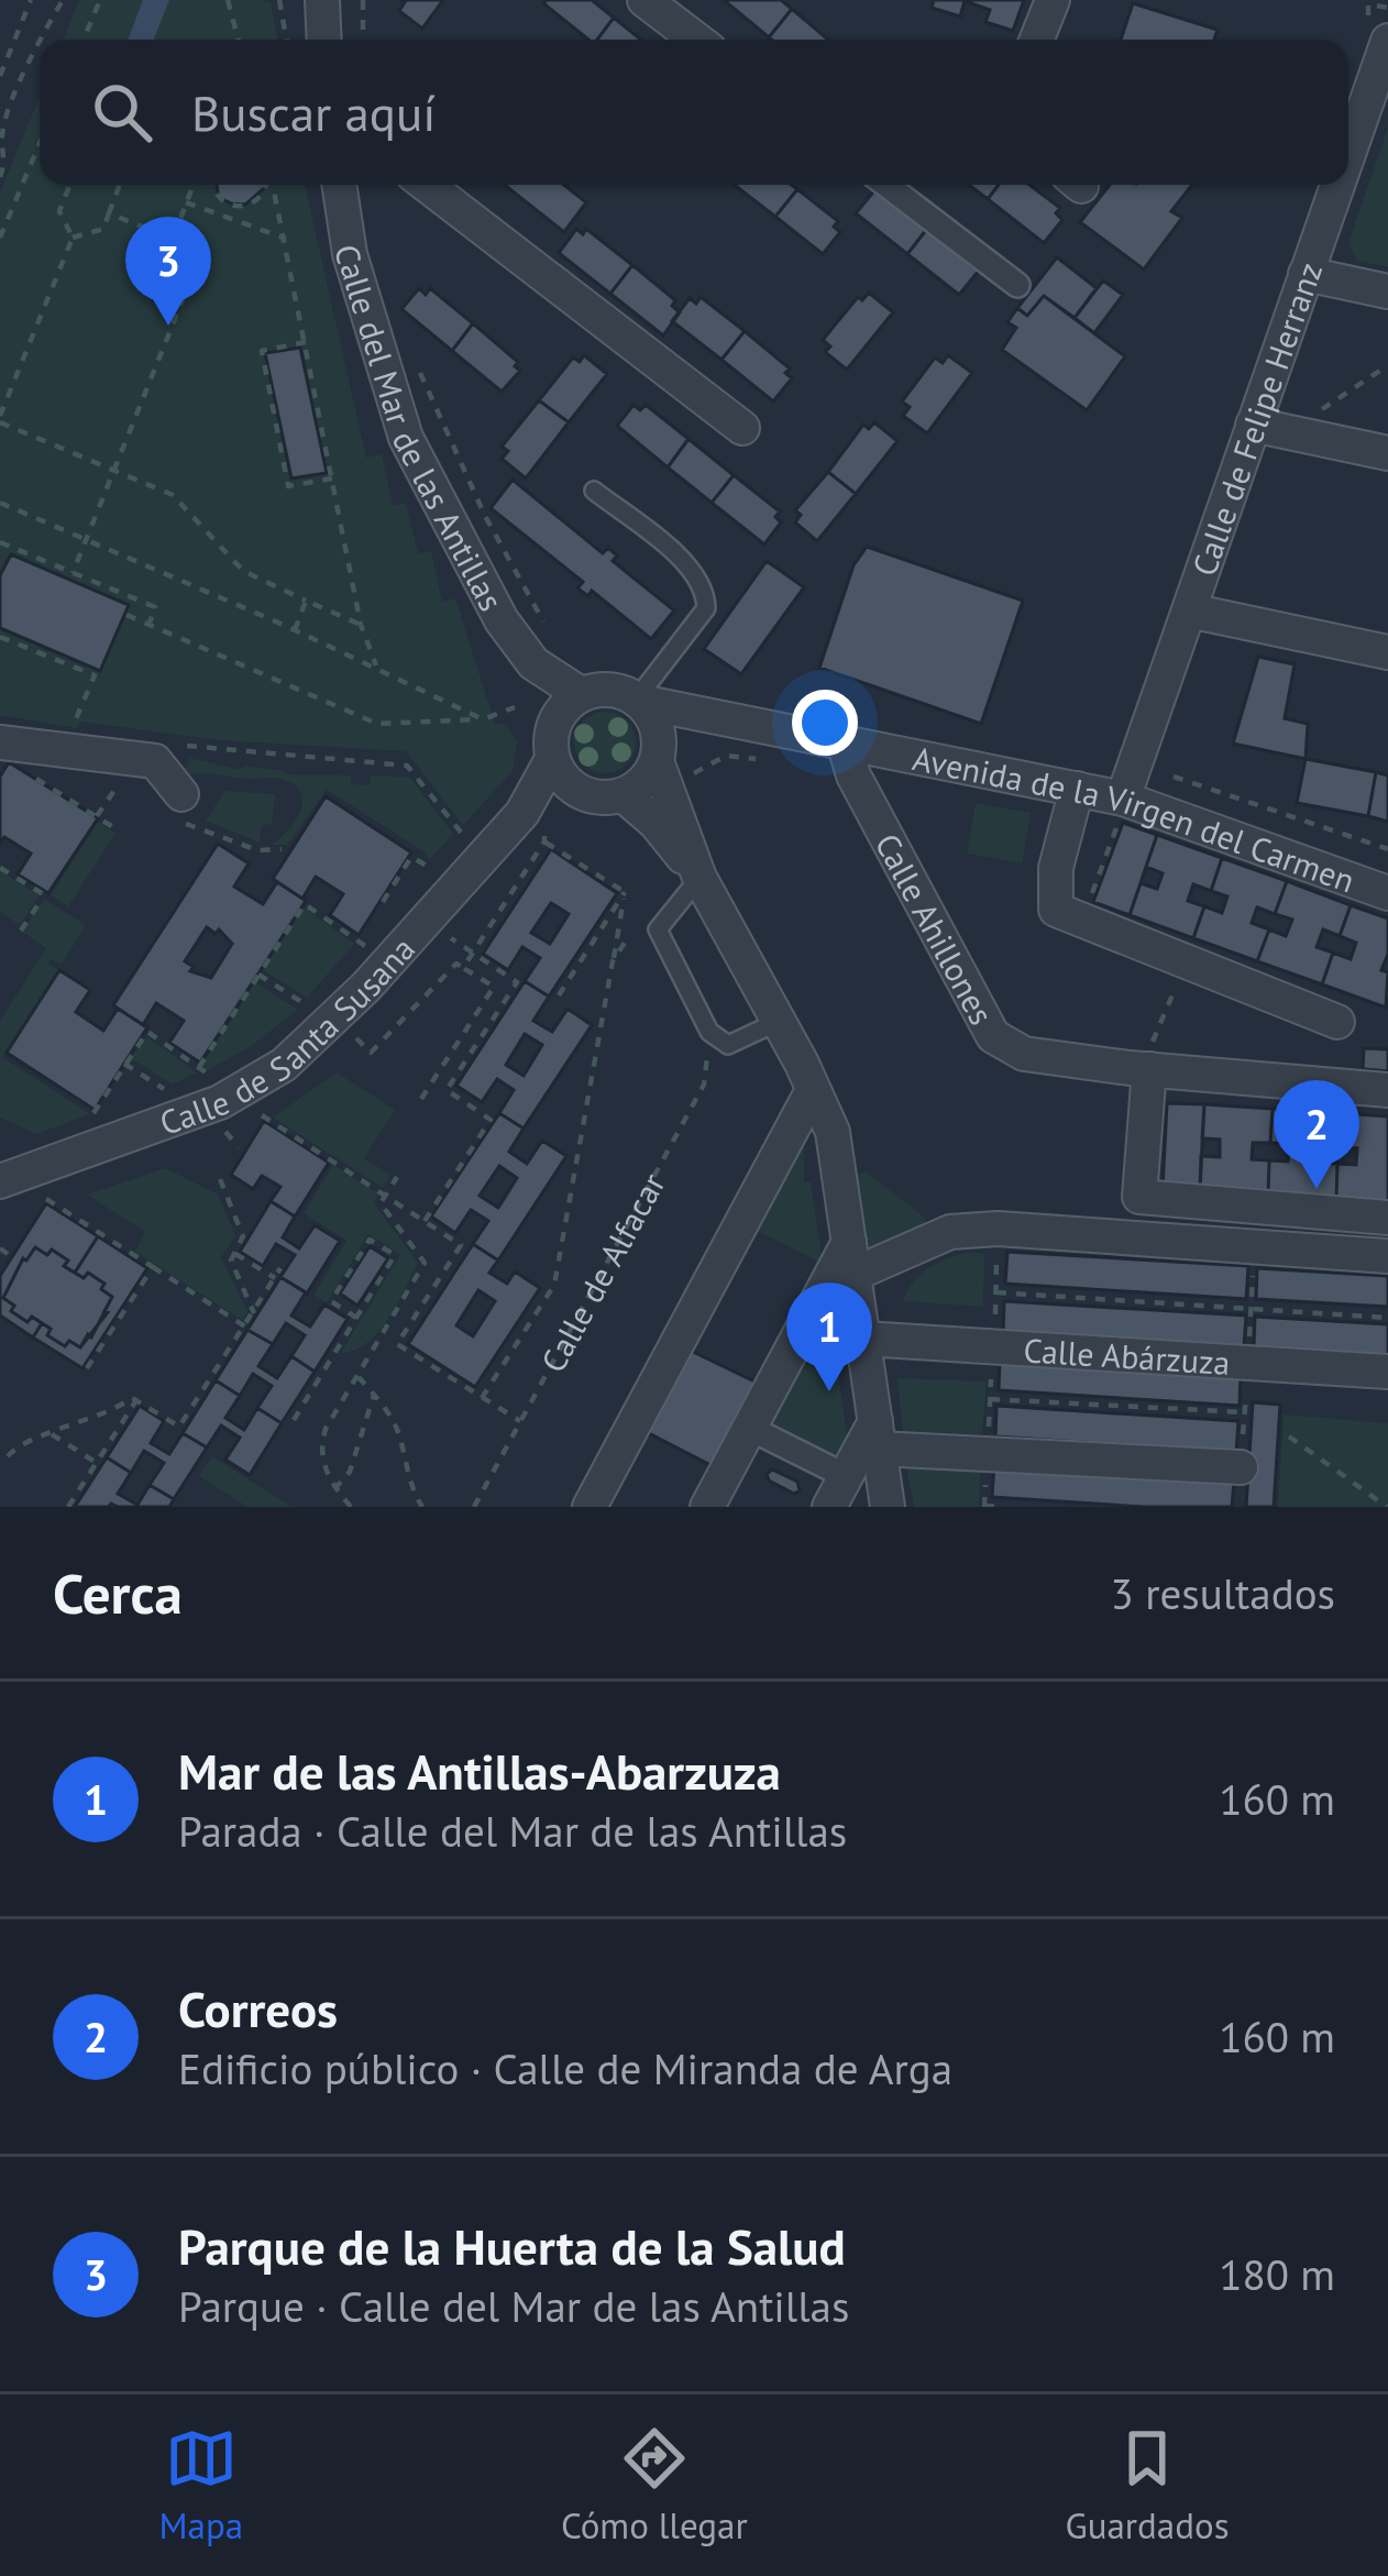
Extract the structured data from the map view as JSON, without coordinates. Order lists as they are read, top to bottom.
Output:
{
  "streets": {
    "street": [
      "Calle de Felipe Herranz",
      "Calle del Mar de las Antillas",
      "Avenida de la Virgen del Carmen",
      "Calle Ahillones",
      "Calle de Santa Susana",
      "Calle Abárzuza"
    ],
    "path": ["Calle de Alfacar"]
  },
  "crossings": [
    ["Calle de Felipe Herranz", "Avenida de la Virgen del Carmen"],
    ["Calle del Mar de las Antillas", "Avenida de la Virgen del Carmen"],
    ["Calle del Mar de las Antillas", "Calle de Santa Susana"],
    ["Avenida de la Virgen del Carmen", "Calle Ahillones"],
    ["Avenida de la Virgen del Carmen", "Calle de Santa Susana"]
  ],
  "page": {
    "search": "Buscar aquí",
    "pins": ["3", "2", "1"],
    "heading": ["Cerca", "3 resultados"],
    "list": [
      {
        "mark": "1",
        "name": "Mar de las Antillas-Abarzuza",
        "note": "Parada · Calle del Mar de las Antillas",
        "value": "160 m"
      },
      {
        "mark": "2",
        "name": "Correos",
        "note": "Edificio público · Calle de Miranda de Arga",
        "value": "160 m"
      },
      {
        "mark": "3",
        "name": "Parque de la Huerta de la Salud",
        "note": "Parque · Calle del Mar de las Antillas",
        "value": "180 m"
      }
    ],
    "nav": ["Mapa", "Cómo llegar", "Guardados"]
  }
}
